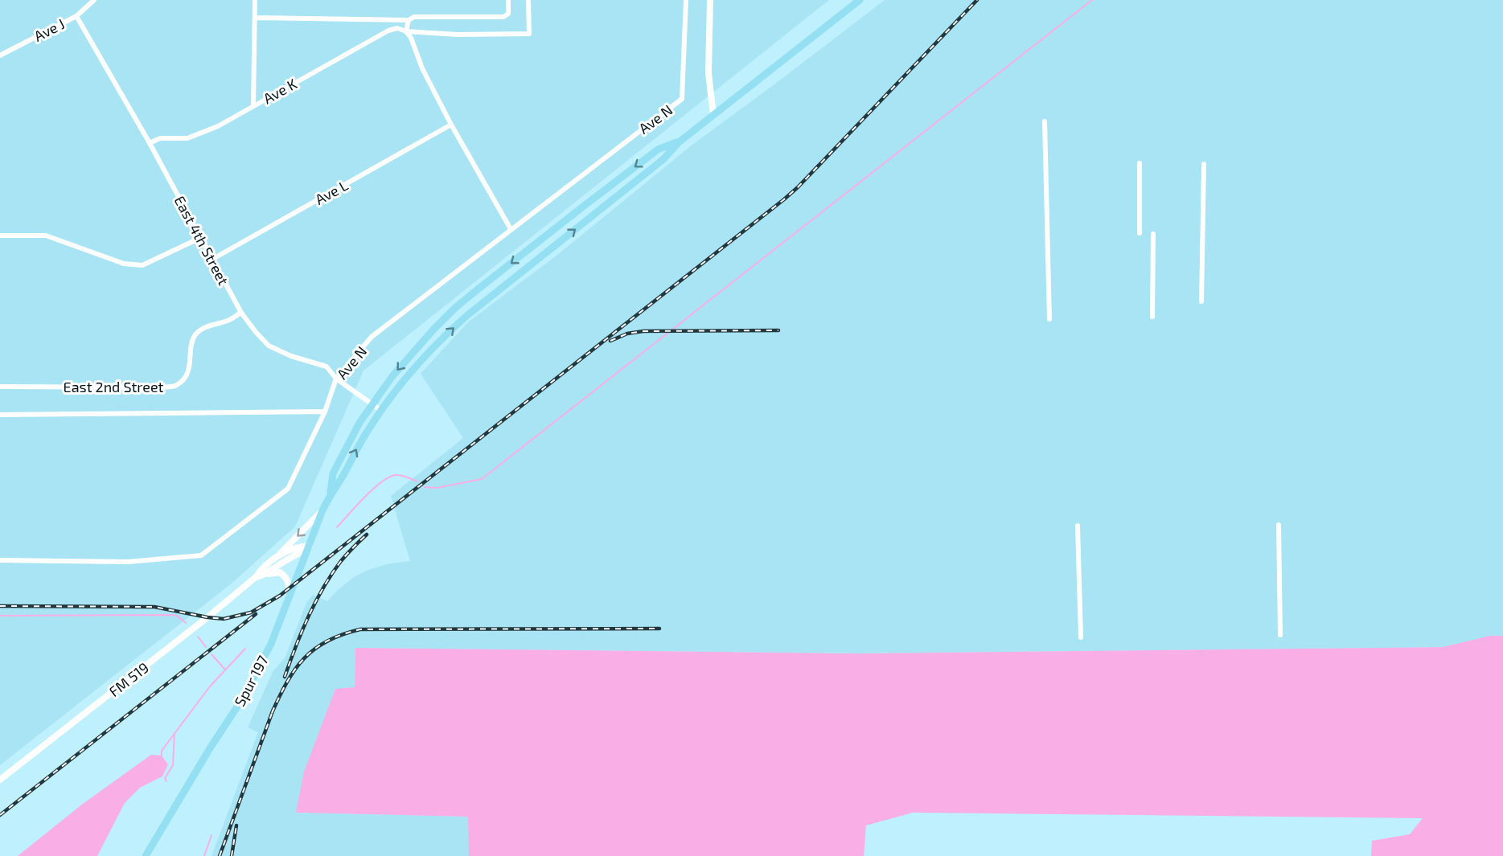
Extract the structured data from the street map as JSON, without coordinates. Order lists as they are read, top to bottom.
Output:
{
  "streets": {
    "main road": ["FM 519", "Spur 197"],
    "street": [
      "Ave J",
      "Ave K",
      "Ave N",
      "Ave L",
      "East 4th Street",
      "East 2nd Street"
    ]
  },
  "crossings": [
    ["Ave J", "East 4th Street"],
    ["Ave K", "East 4th Street"],
    ["Ave N", "East 4th Street"],
    ["Ave L", "East 4th Street"],
    ["East 4th Street", "East 2nd Street"],
    ["FM 519", "Spur 197"]
  ]
}
